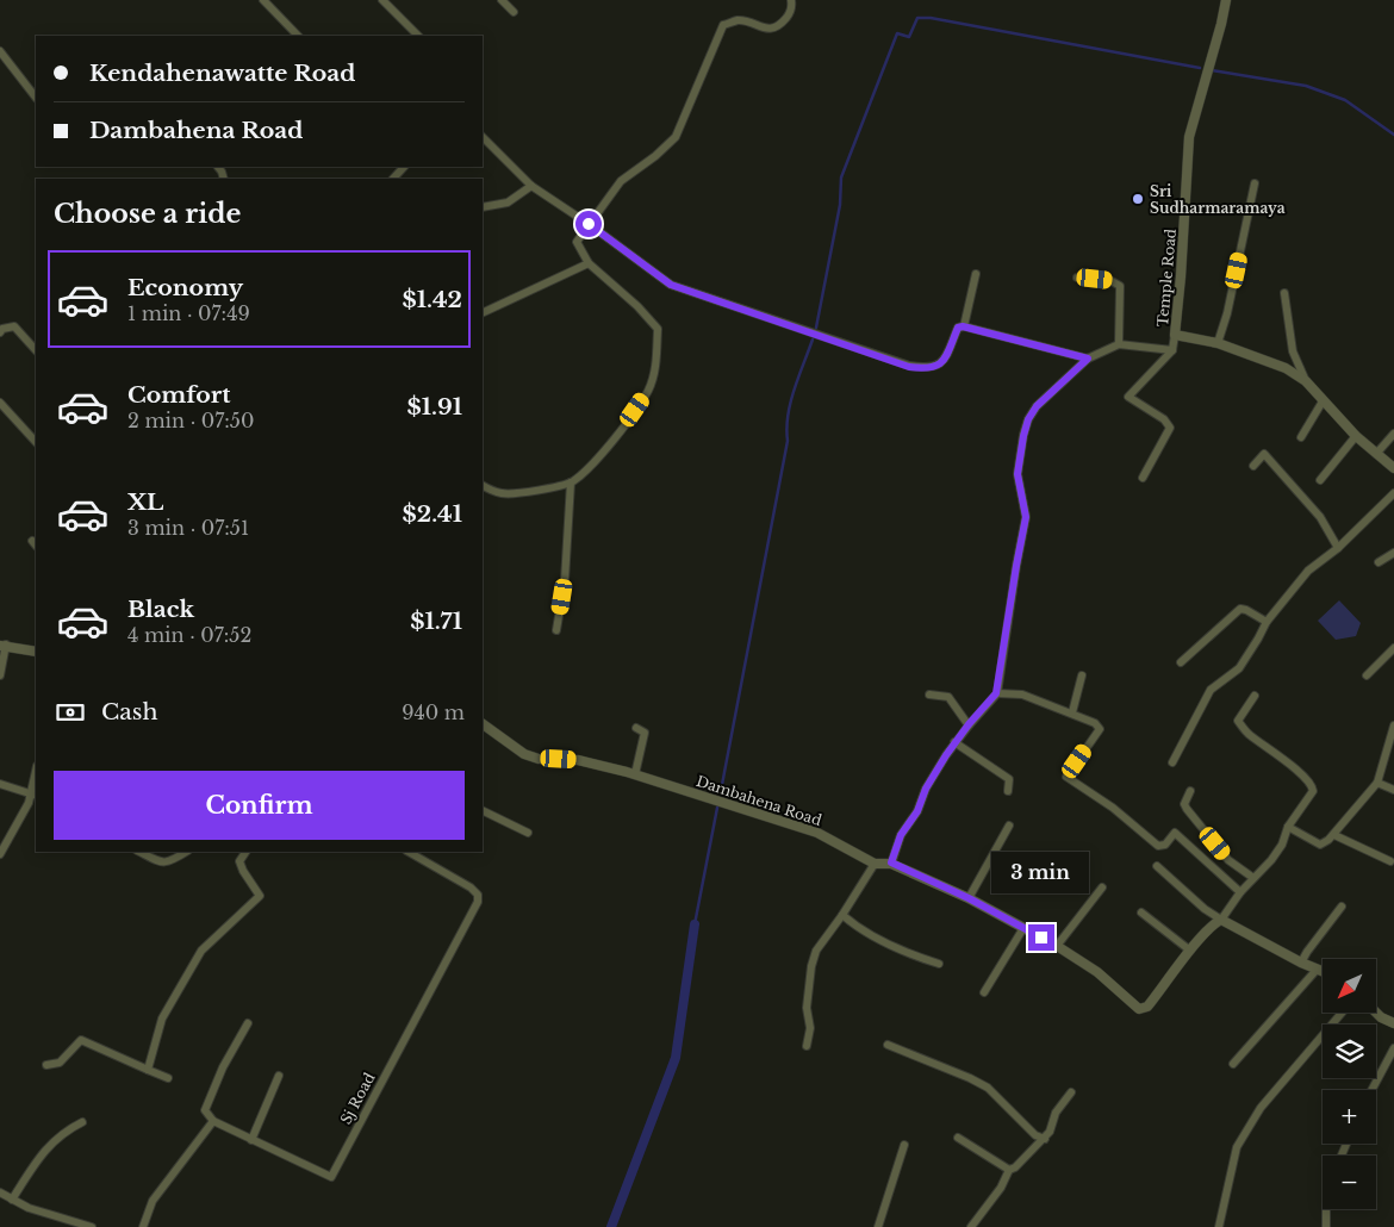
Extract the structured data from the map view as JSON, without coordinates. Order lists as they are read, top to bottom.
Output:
{
  "streets": {
    "street": ["Temple Road", "Dambahena Road", "Sj Road"]
  },
  "places": ["Sri Sudharmaramaya"],
  "north": "bottom left",
  "page": {
    "banner": ["Kendahenawatte Road", "Dambahena Road"],
    "heading": "Choose a ride",
    "list": [
      {
        "name": "Economy",
        "note": "1 min · 07:49",
        "value": "$1.42"
      },
      {
        "name": "Comfort",
        "note": "2 min · 07:50",
        "value": "$1.91"
      },
      {
        "name": "XL",
        "note": "3 min · 07:51",
        "value": "$2.41"
      },
      {
        "name": "Black",
        "note": "4 min · 07:52",
        "value": "$1.71"
      }
    ],
    "pay": ["Cash", "940 m"],
    "buttons": "Confirm",
    "bubble": "3 min",
    "map_buttons": ["+", "−"]
  }
}
